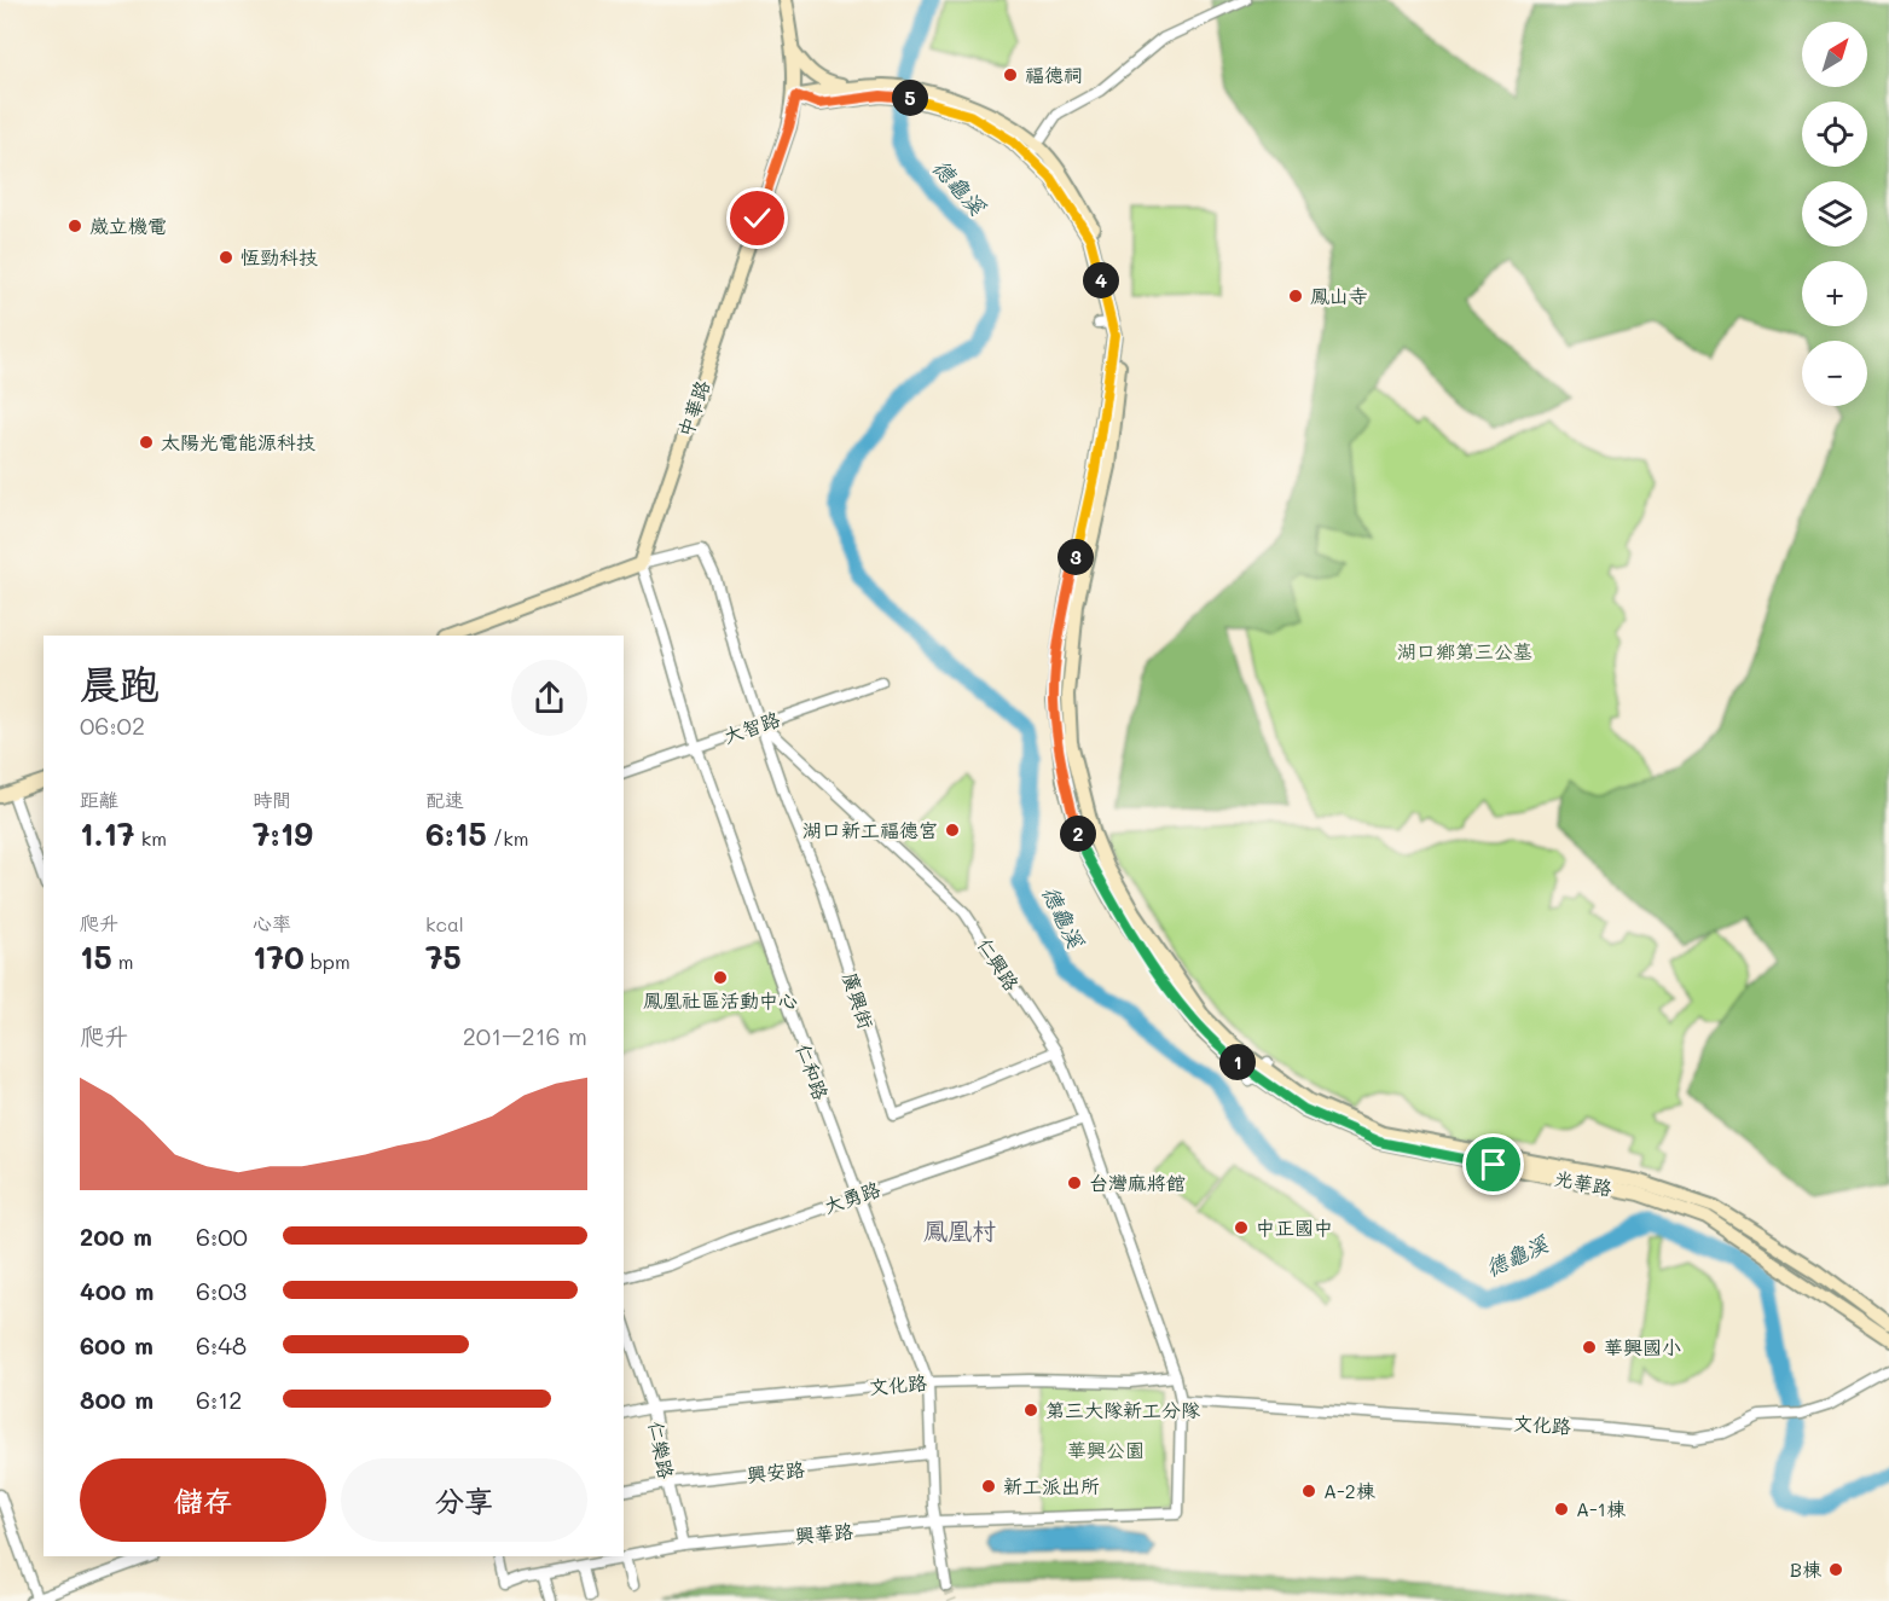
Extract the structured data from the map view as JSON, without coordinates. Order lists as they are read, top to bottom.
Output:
{
  "streets": {
    "street": [
      "中華路",
      "大智路",
      "仁興路",
      "廣興街",
      "仁和路",
      "光華路",
      "大勇路",
      "文化路",
      "仁樂路",
      "興安路",
      "興華路"
    ]
  },
  "crossings": [
    ["中華路", "仁興路"],
    ["中華路", "仁和路"],
    ["中華路", "光華路"],
    ["大智路", "仁興路"],
    ["大智路", "廣興街"],
    ["大智路", "仁和路"],
    ["仁興路", "廣興街"],
    ["仁興路", "仁和路"],
    ["仁興路", "大勇路"],
    ["仁興路", "文化路"],
    ["仁興路", "興華路"],
    ["仁和路", "大勇路"],
    ["仁和路", "文化路"],
    ["仁和路", "興安路"],
    ["仁和路", "興華路"],
    ["文化路", "仁樂路"],
    ["仁樂路", "興安路"],
    ["仁樂路", "興華路"]
  ],
  "districts": ["鳳凰村"],
  "water": ["德龜溪"],
  "parks": ["湖口鄉第三公墓", "華興公園"],
  "places": [
    "福德祠",
    "崴立機電",
    "恆勁科技",
    "鳳山寺",
    "太陽光電能源科技",
    "湖口新工福德宮",
    "鳳凰社區活動中心",
    "台灣麻將館",
    "中正國中",
    "華興國小",
    "第三大隊新工分隊",
    "新工派出所",
    "A-2棟",
    "A-1棟",
    "B棟"
  ],
  "north": "top right",
  "page": {
    "map_buttons": ["+", "−"],
    "pins": [
      "5",
      "4",
      "3",
      "2",
      "1"
    ],
    "heading": ["晨跑", "06:02"],
    "stats": [
      ["距離", "1.17 km"],
      ["時間", "7:19"],
      ["配速", "6:15 /km"],
      ["爬升", "15 m"],
      ["心率", "170 bpm"],
      ["kcal", "75"]
    ],
    "chart": ["爬升", "201–216 m"],
    "list": [
      {
        "name": "200 m",
        "note": "6:00"
      },
      {
        "name": "400 m",
        "note": "6:03"
      },
      {
        "name": "600 m",
        "note": "6:48"
      },
      {
        "name": "800 m",
        "note": "6:12"
      }
    ],
    "buttons": ["儲存", "分享"]
  }
}
